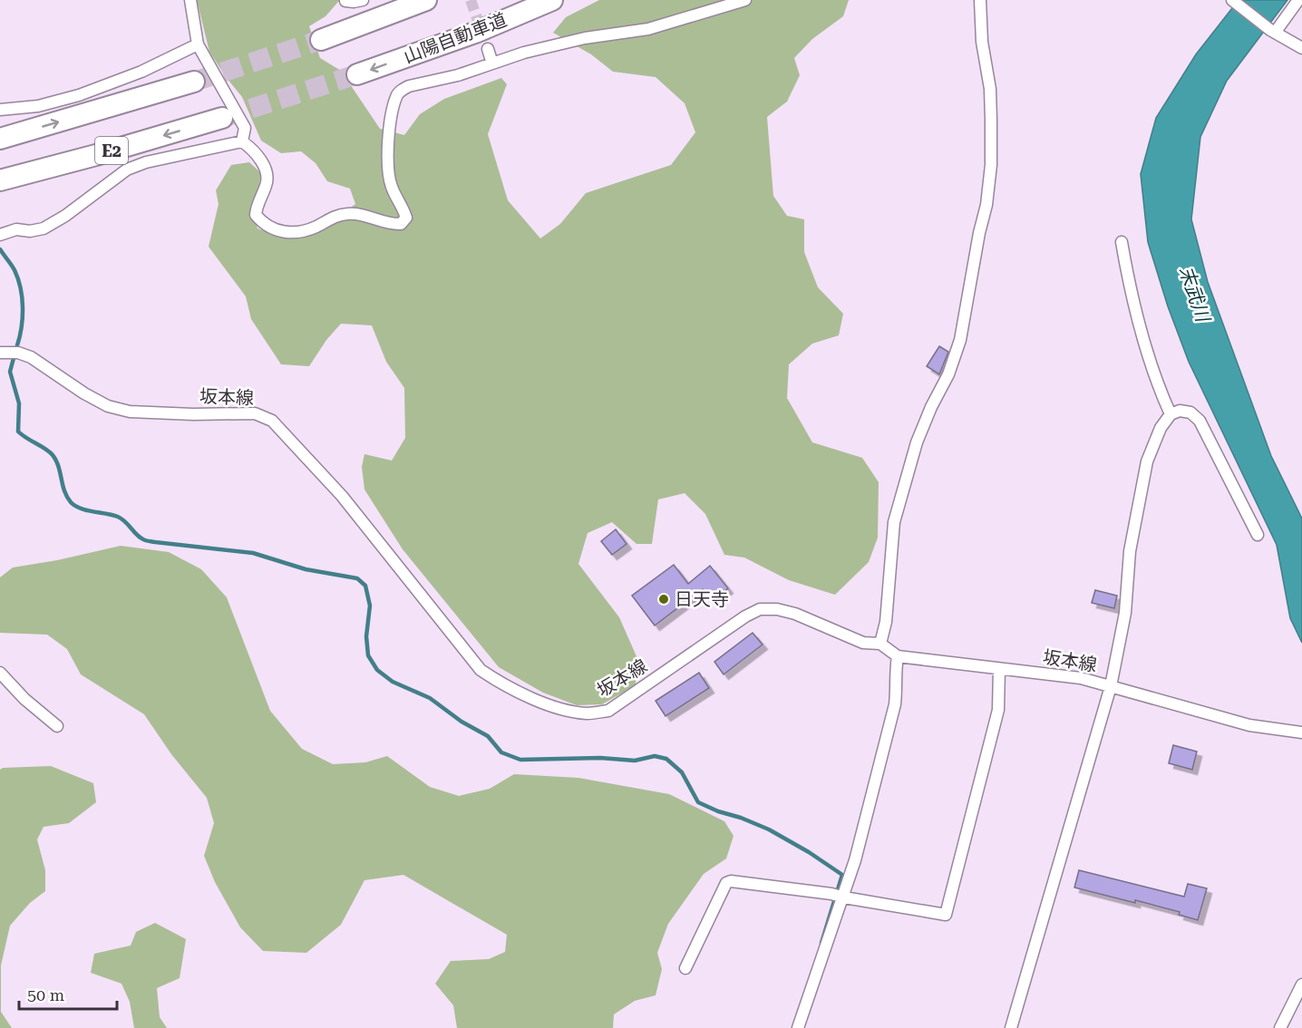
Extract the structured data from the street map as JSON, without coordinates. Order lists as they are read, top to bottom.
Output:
{
  "streets": {
    "highway": ["山陽自動車道", "E2"],
    "street": ["坂本線"]
  },
  "water": ["末武川"],
  "places": ["日天寺"],
  "scale_bar": "50 m"
}
